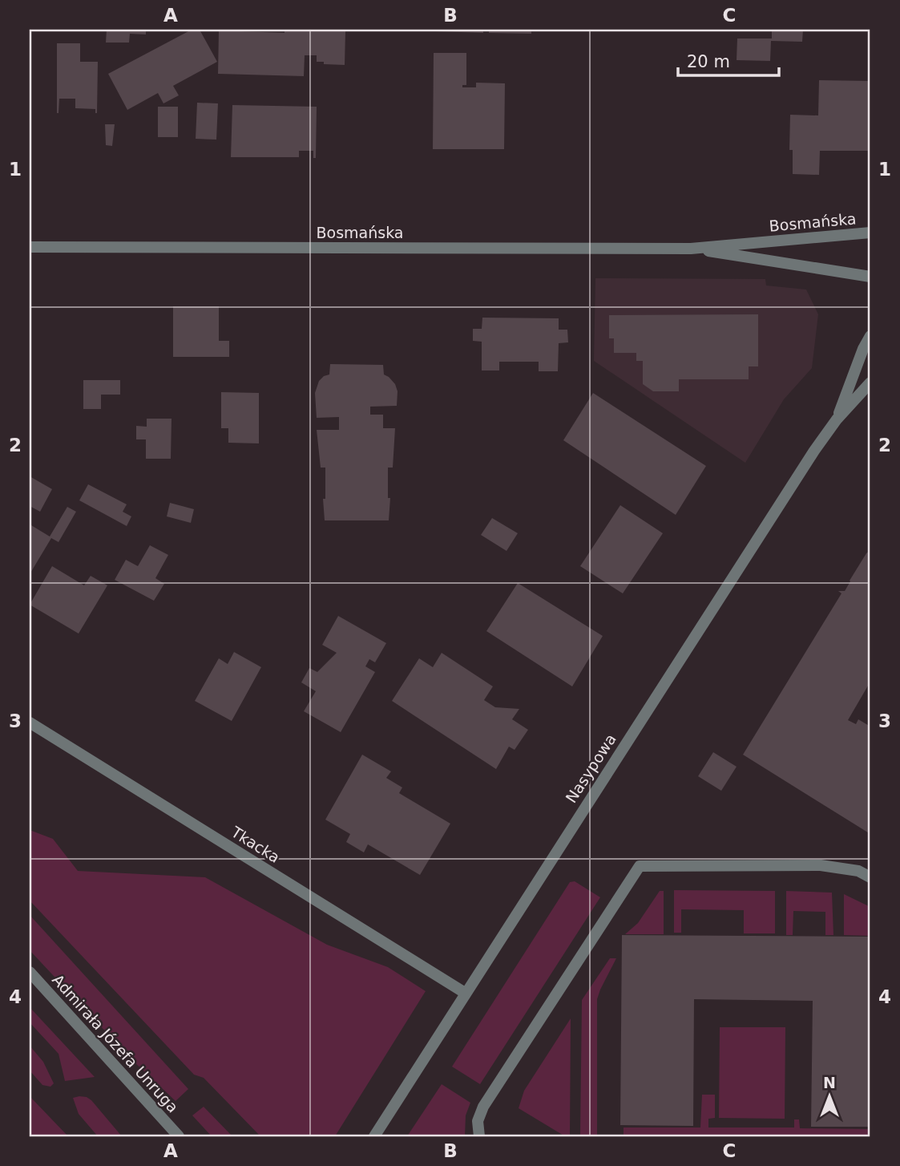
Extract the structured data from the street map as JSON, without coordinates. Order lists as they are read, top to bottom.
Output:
{
  "streets": {
    "street": [
      "Bosmańska",
      "Nasypowa",
      "Tkacka",
      "Admirała Józefa Unruga"
    ]
  },
  "crossings": [
    ["Nasypowa", "Tkacka"]
  ],
  "scale_bar": "20 m",
  "north": "top",
  "grid": {
    "columns": ["A", "B", "C"],
    "rows": [
      "1",
      "2",
      "3",
      "4"
    ]
  }
}
